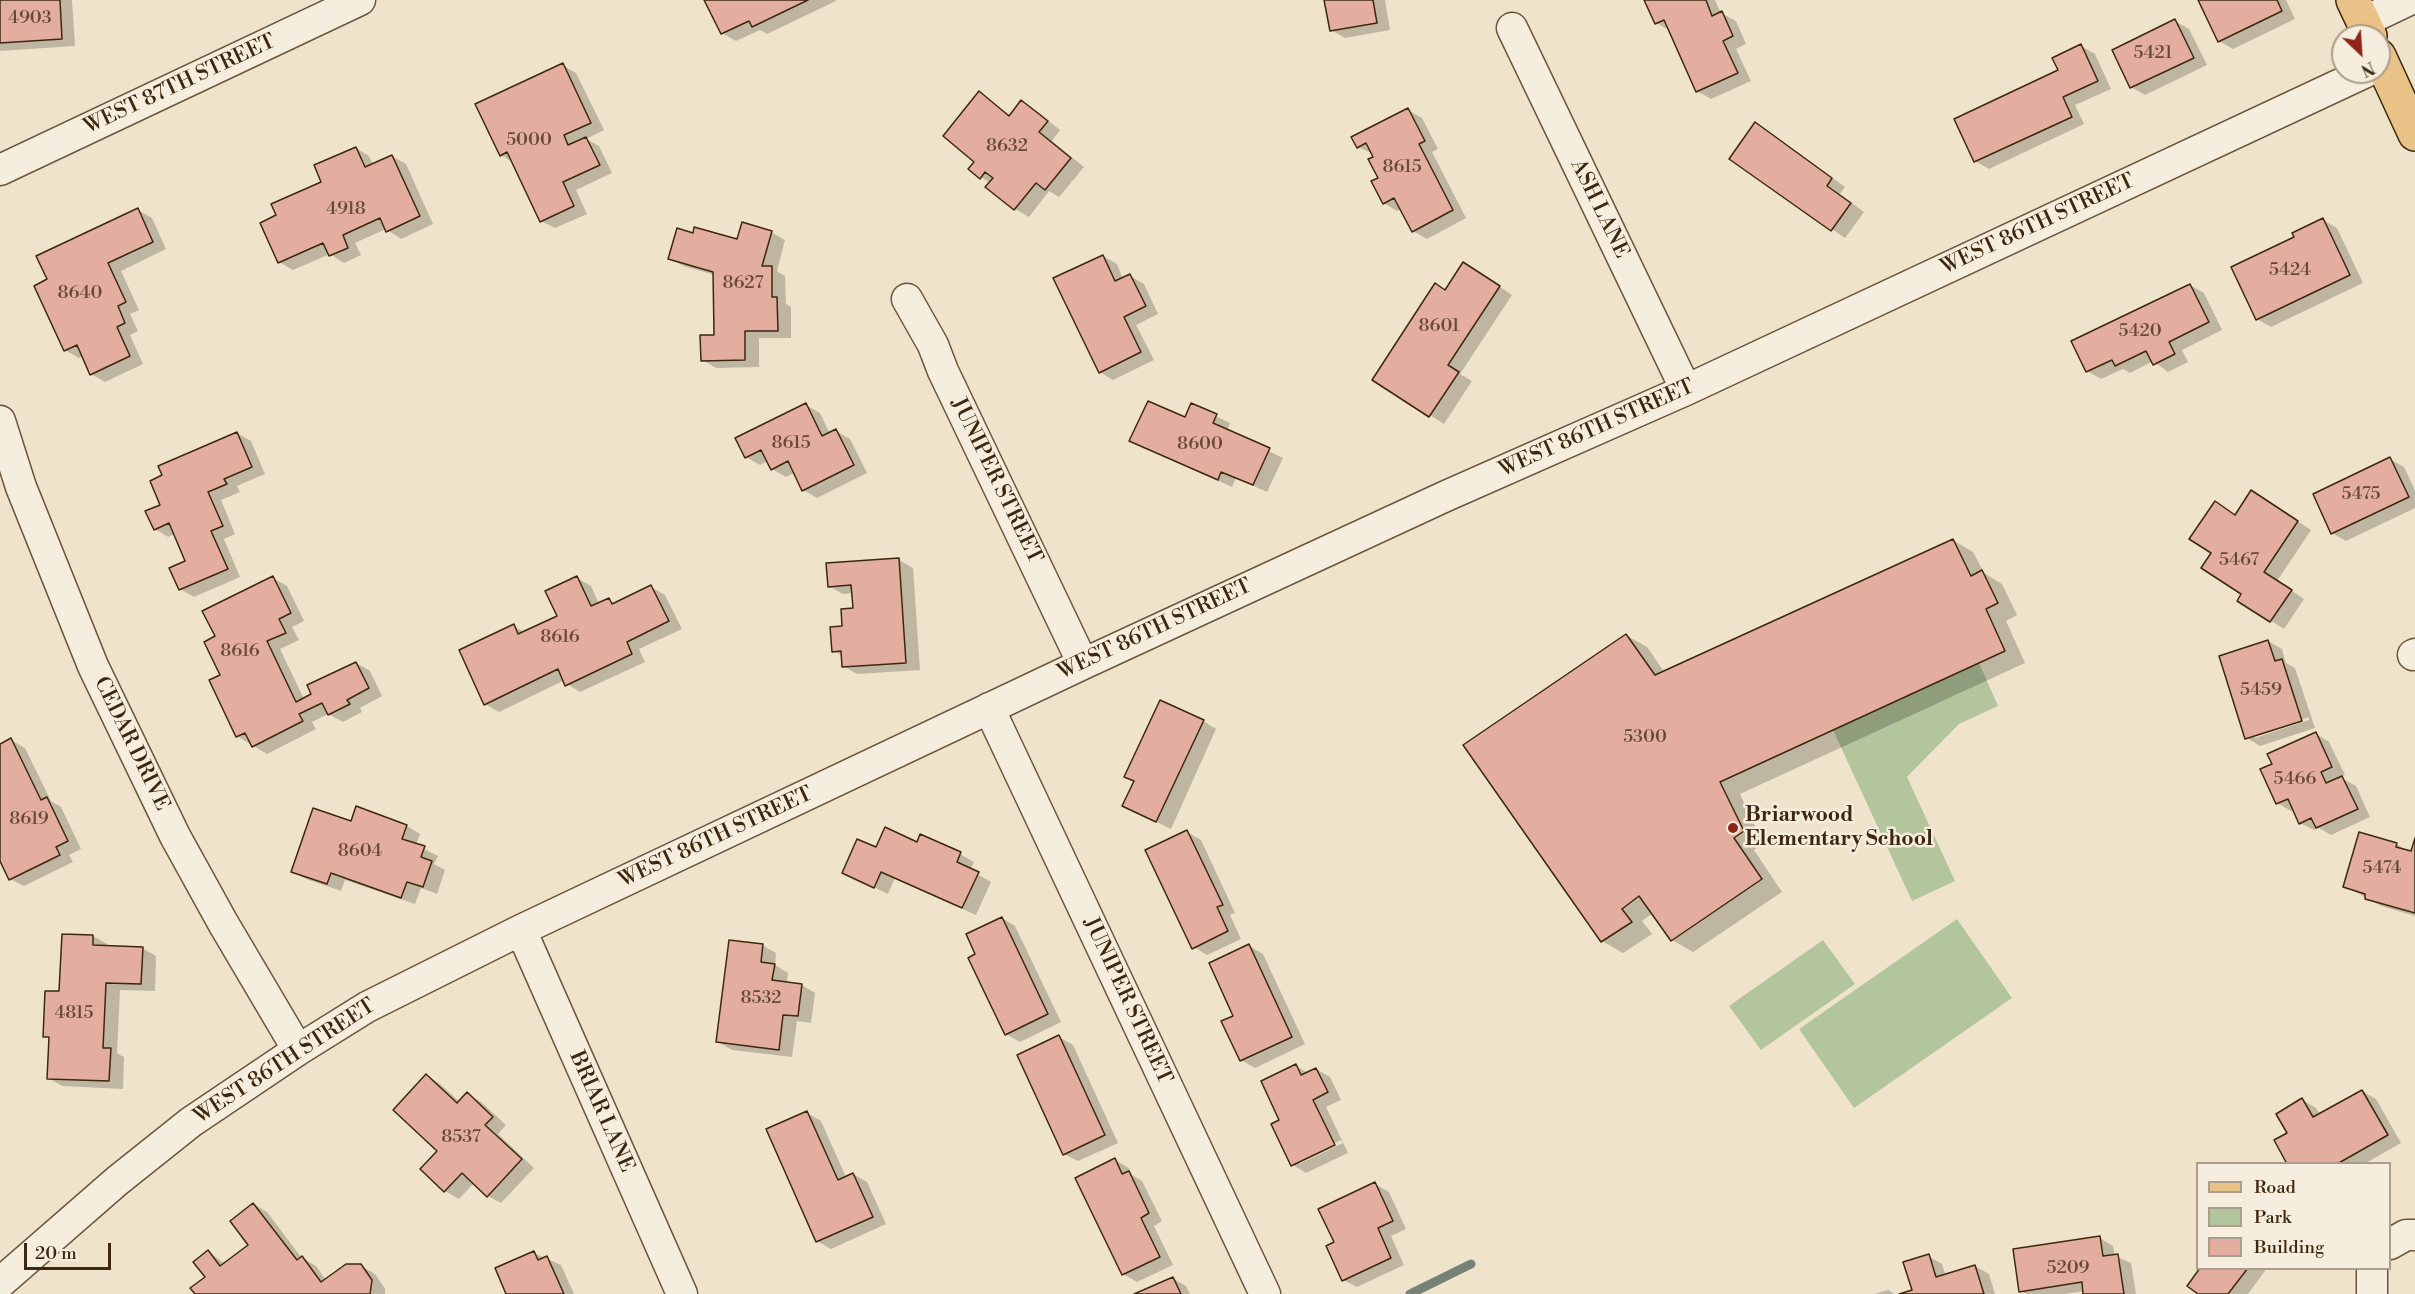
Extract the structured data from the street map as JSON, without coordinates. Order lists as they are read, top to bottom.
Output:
{
  "streets": {
    "street": [
      "WEST 87TH STREET",
      "ASH LANE",
      "WEST 86TH STREET",
      "JUNIPER STREET",
      "CEDAR DRIVE",
      "BRIAR LANE"
    ]
  },
  "crossings": [
    ["ASH LANE", "WEST 86TH STREET"],
    ["WEST 86TH STREET", "JUNIPER STREET"],
    ["WEST 86TH STREET", "CEDAR DRIVE"],
    ["WEST 86TH STREET", "BRIAR LANE"]
  ],
  "places": ["Briarwood Elementary School"],
  "house_numbers": [
    "4903",
    "5421",
    "5000",
    "8632",
    "8615",
    "4918",
    "5424",
    "8627",
    "8640",
    "8601",
    "5420",
    "8615",
    "8600",
    "5475",
    "5467",
    "8616",
    "8616",
    "5459",
    "5300",
    "5466",
    "8619",
    "8604",
    "5474",
    "8532",
    "4815",
    "8537",
    "5209"
  ],
  "legend": ["Road", "Park", "Building"],
  "scale_bar": "20 m",
  "north": "bottom right"
}
